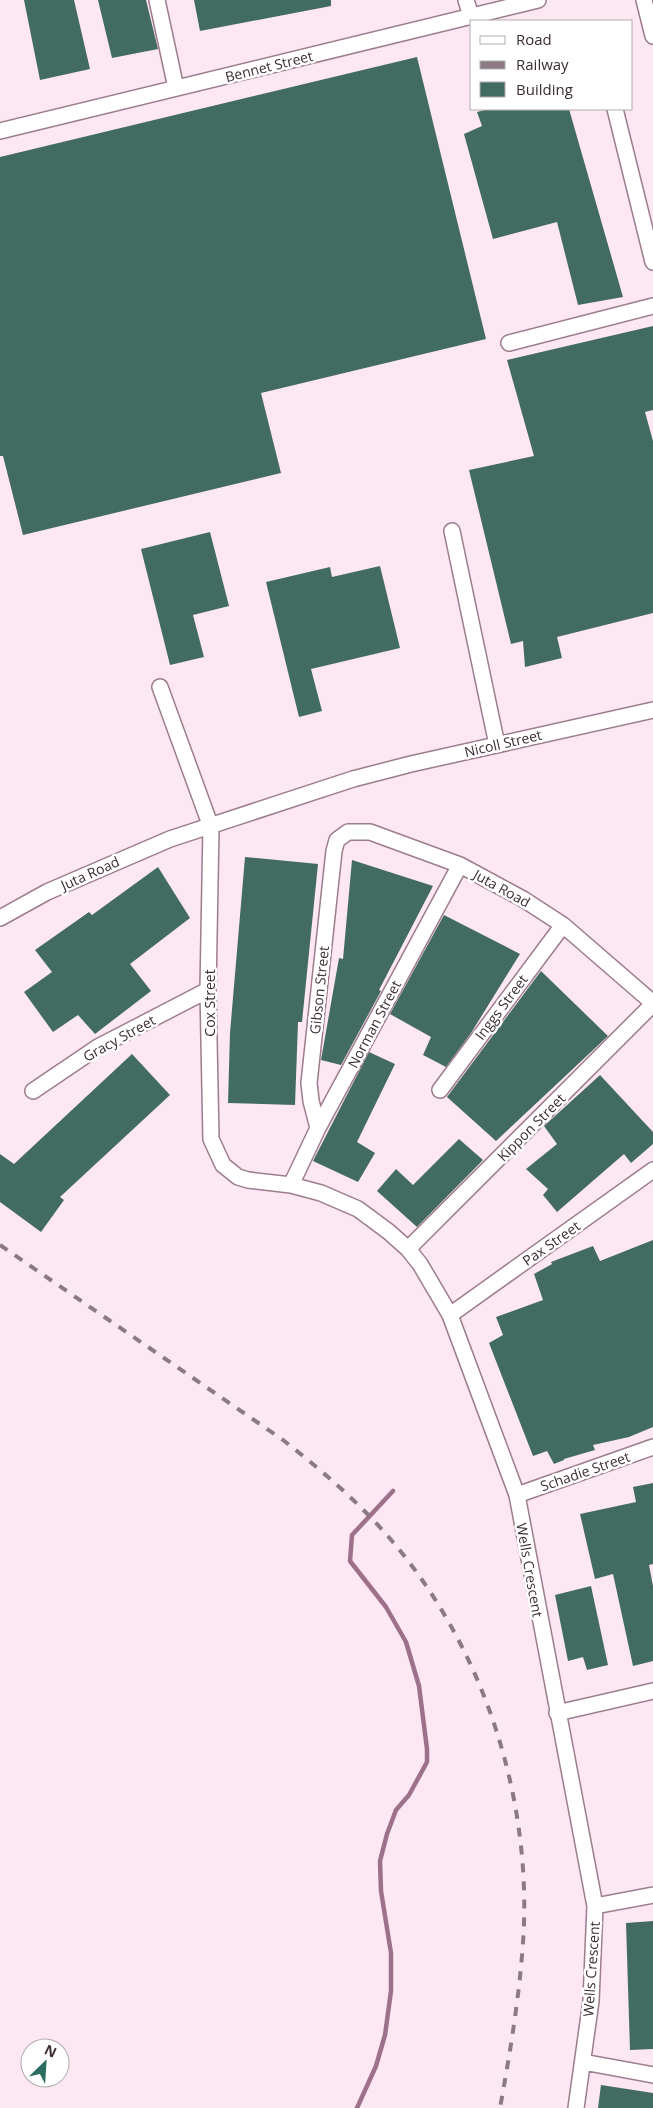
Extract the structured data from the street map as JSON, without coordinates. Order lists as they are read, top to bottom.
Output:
{
  "streets": {
    "street": [
      "Bennet Street",
      "Nicoll Street",
      "Juta Road",
      "Gibson Street",
      "Cox Street",
      "Inggs Street",
      "Norman Street",
      "Gracy Street",
      "Kippon Street",
      "Pax Street",
      "Schadie Street",
      "Wells Crescent"
    ]
  },
  "crossings": [
    ["Nicoll Street", "Juta Road"],
    ["Juta Road", "Gibson Street"],
    ["Juta Road", "Cox Street"],
    ["Juta Road", "Inggs Street"],
    ["Juta Road", "Norman Street"],
    ["Juta Road", "Kippon Street"],
    ["Gibson Street", "Norman Street"],
    ["Cox Street", "Gracy Street"],
    ["Cox Street", "Wells Crescent"],
    ["Norman Street", "Wells Crescent"],
    ["Kippon Street", "Wells Crescent"],
    ["Pax Street", "Wells Crescent"],
    ["Schadie Street", "Wells Crescent"]
  ],
  "legend": ["Road", "Railway", "Building"],
  "north": "top right"
}
